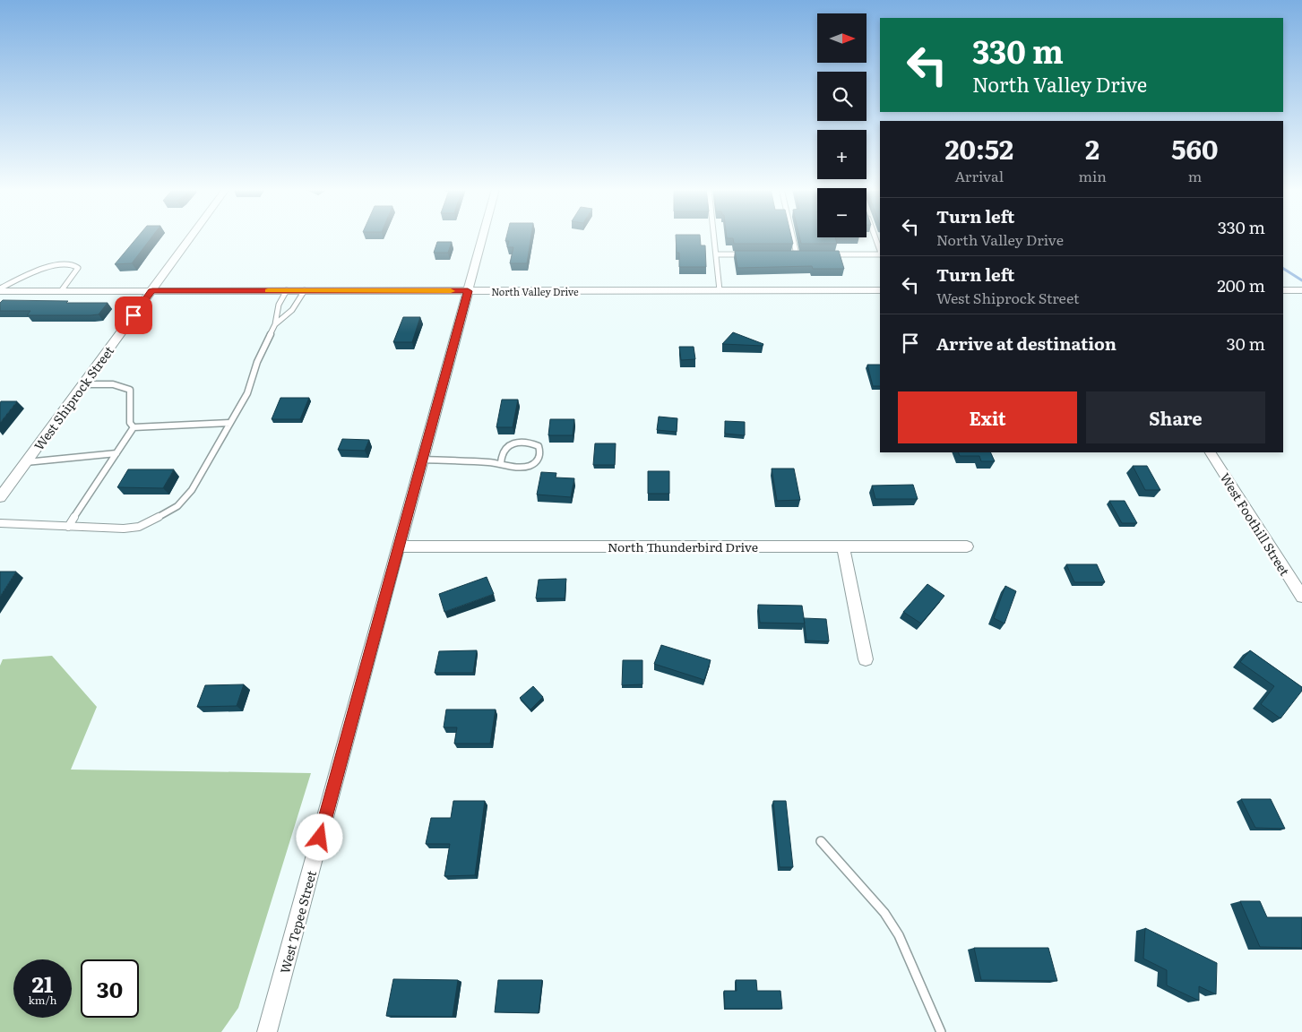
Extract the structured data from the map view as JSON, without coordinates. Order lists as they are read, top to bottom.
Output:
{
  "streets": {
    "street": [
      "North Valley Drive",
      "West Shiprock Street",
      "West Foothill Street",
      "North Thunderbird Drive",
      "West Tepee Street"
    ]
  },
  "crossings": [
    ["North Valley Drive", "West Shiprock Street"],
    ["North Valley Drive", "West Tepee Street"],
    ["North Thunderbird Drive", "West Tepee Street"]
  ],
  "north": "right",
  "page": {
    "map_buttons": ["+", "−"],
    "turn": ["330 m", "North Valley Drive"],
    "eta": [
      "20:52",
      "Arrival",
      "2",
      "min",
      "560",
      "m"
    ],
    "list": [
      {
        "name": "Turn left",
        "note": "North Valley Drive",
        "value": "330 m"
      },
      {
        "name": "Turn left",
        "note": "West Shiprock Street",
        "value": "200 m"
      },
      {
        "name": "Arrive at destination",
        "value": "30 m"
      }
    ],
    "buttons": ["Exit", "Share"],
    "speed": "21 km/h",
    "limit": "30"
  }
}
